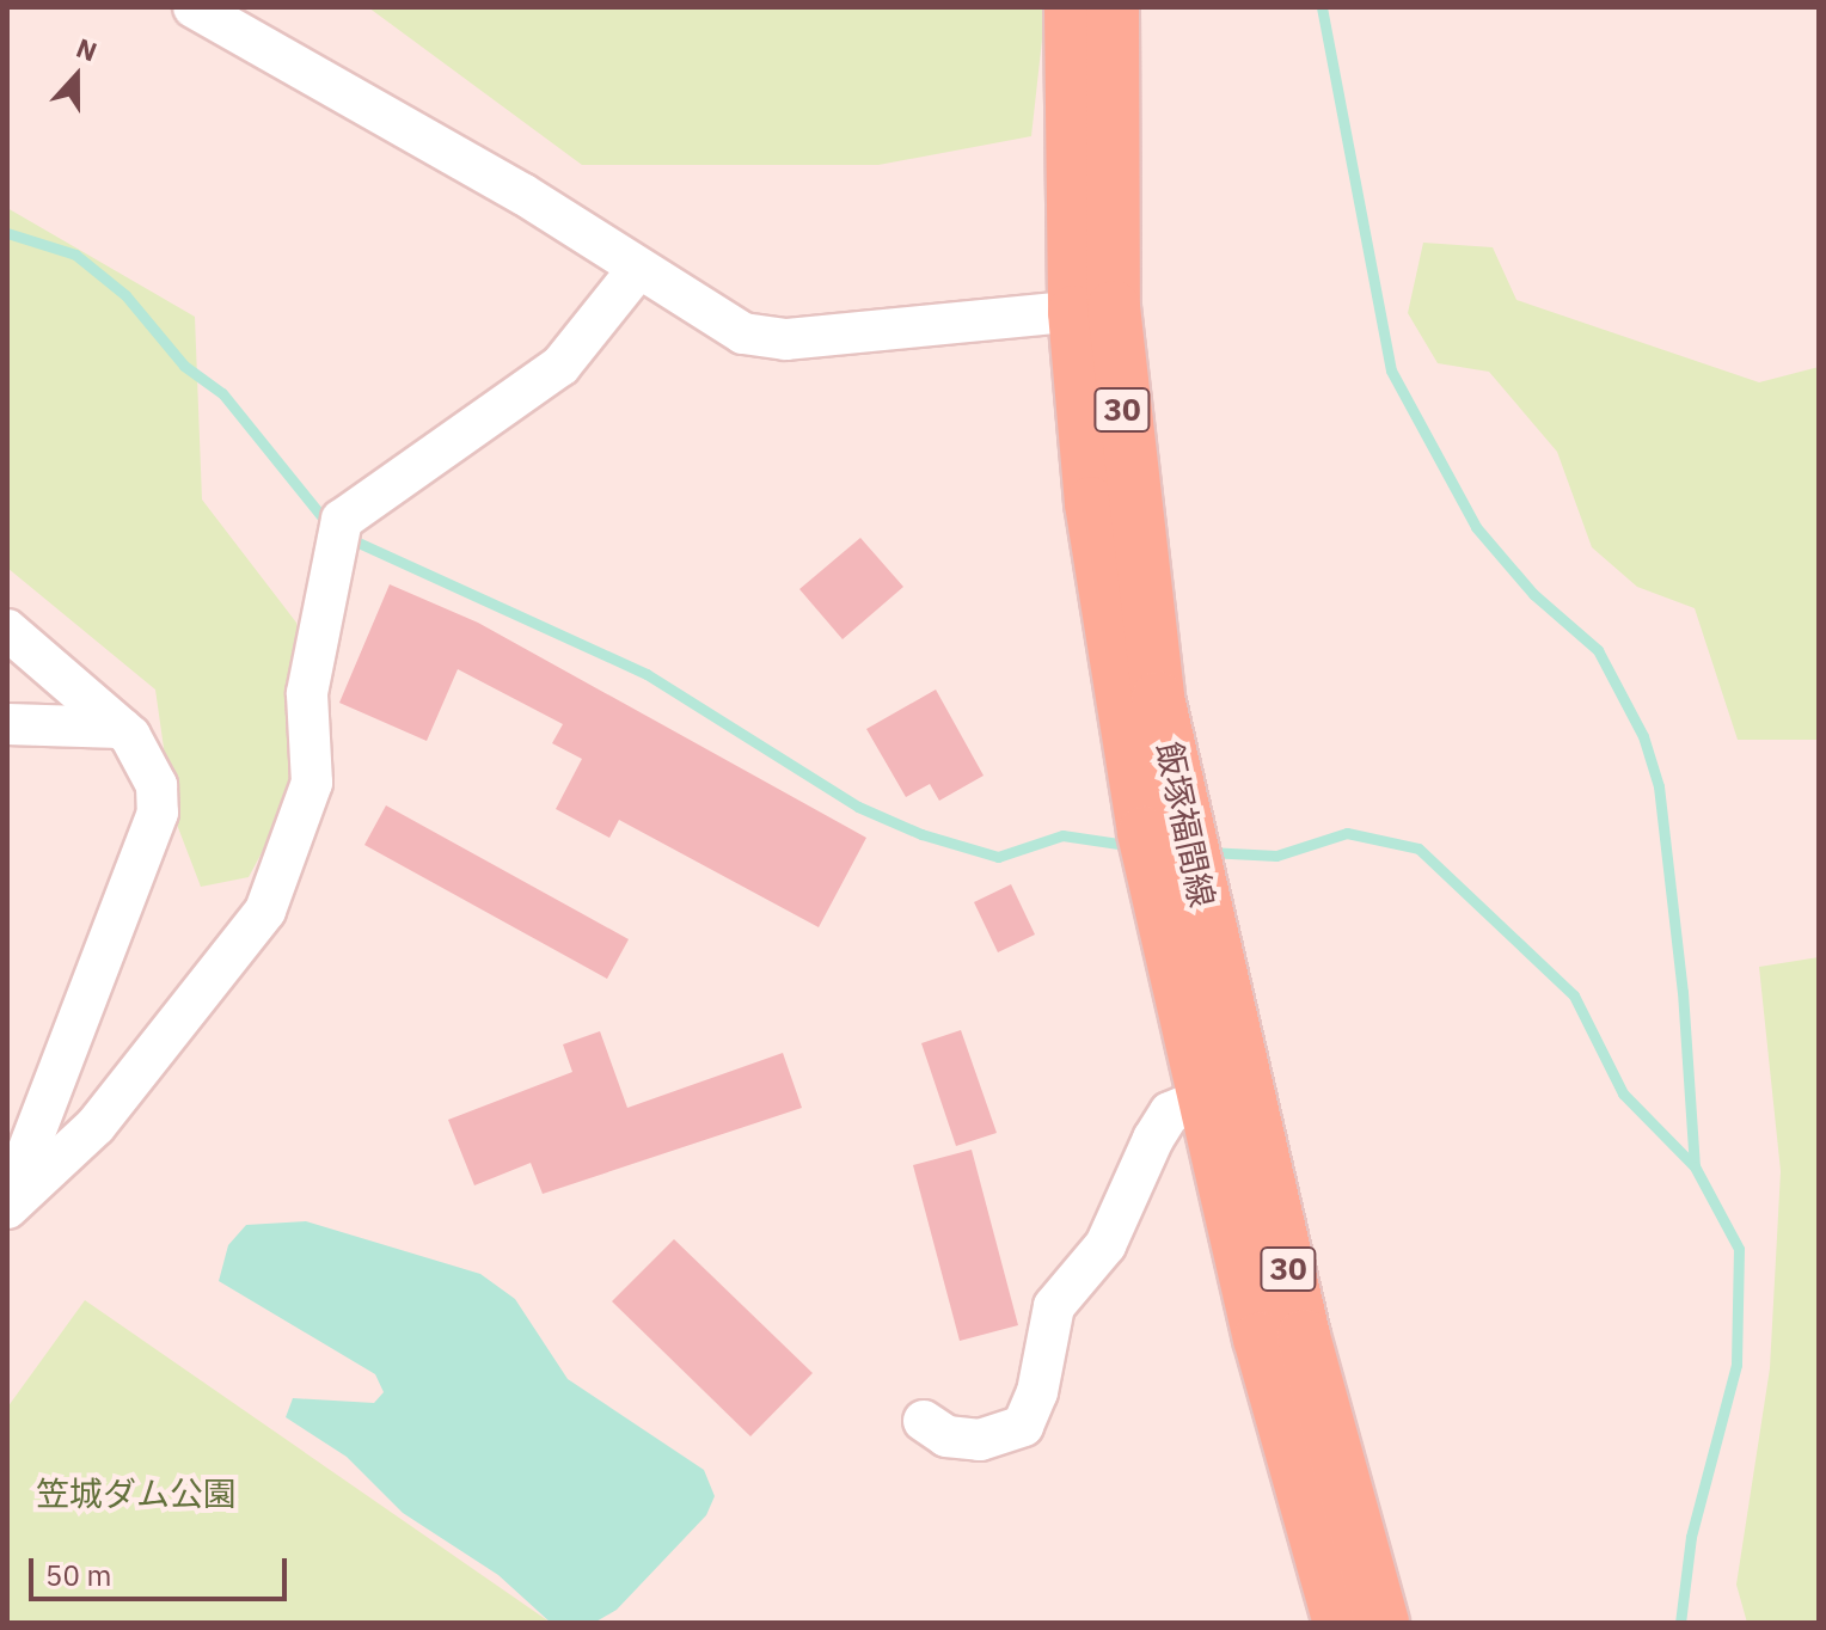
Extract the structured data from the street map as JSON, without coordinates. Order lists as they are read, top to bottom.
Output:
{
  "streets": {
    "main road": ["30", "飯塚福間線"]
  },
  "parks": ["笠城ダム公園"],
  "scale_bar": "50 m",
  "north": "top"
}
